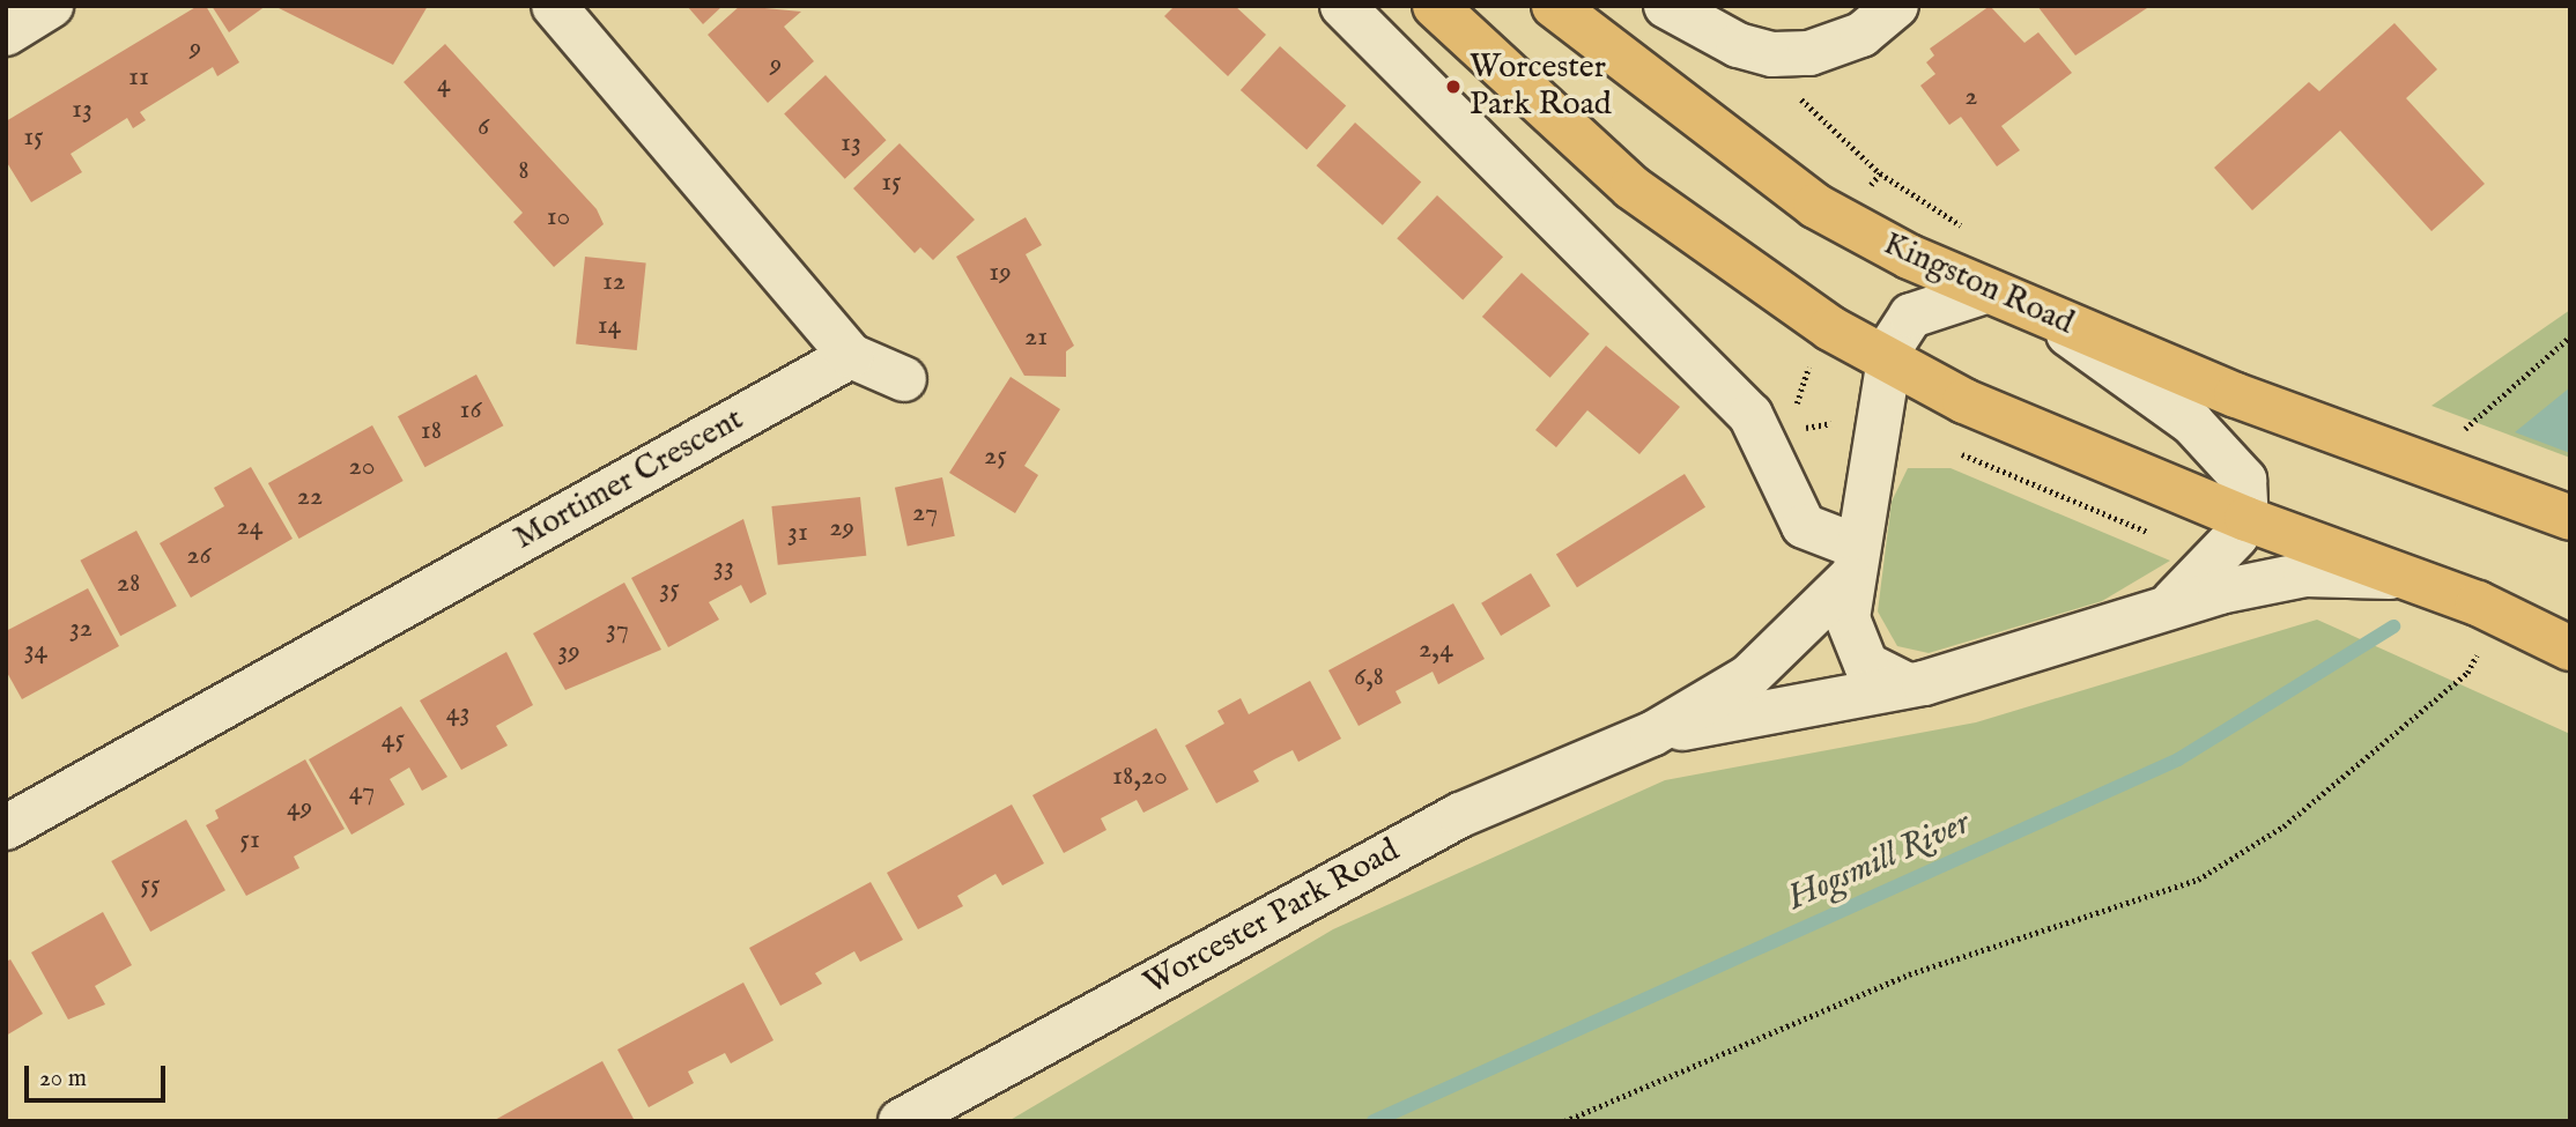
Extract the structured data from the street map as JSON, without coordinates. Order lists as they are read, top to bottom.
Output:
{
  "streets": {
    "highway": ["Kingston Road"],
    "main road": ["Mortimer Crescent", "Worcester Park Road"]
  },
  "water": ["Hogsmill River"],
  "places": ["Worcester Park Road"],
  "house_numbers": [
    "9",
    "9",
    "11",
    "4",
    "2",
    "13",
    "6",
    "15",
    "13",
    "8",
    "15",
    "10",
    "19",
    "12",
    "14",
    "21",
    "16",
    "18",
    "25",
    "20",
    "22",
    "27",
    "24",
    "29",
    "31",
    "26",
    "33",
    "28",
    "35",
    "32",
    "37",
    "2,4",
    "34",
    "39",
    "6,8",
    "43",
    "45",
    "18,20",
    "47",
    "49",
    "51",
    "55"
  ],
  "scale_bar": "20 m"
}
